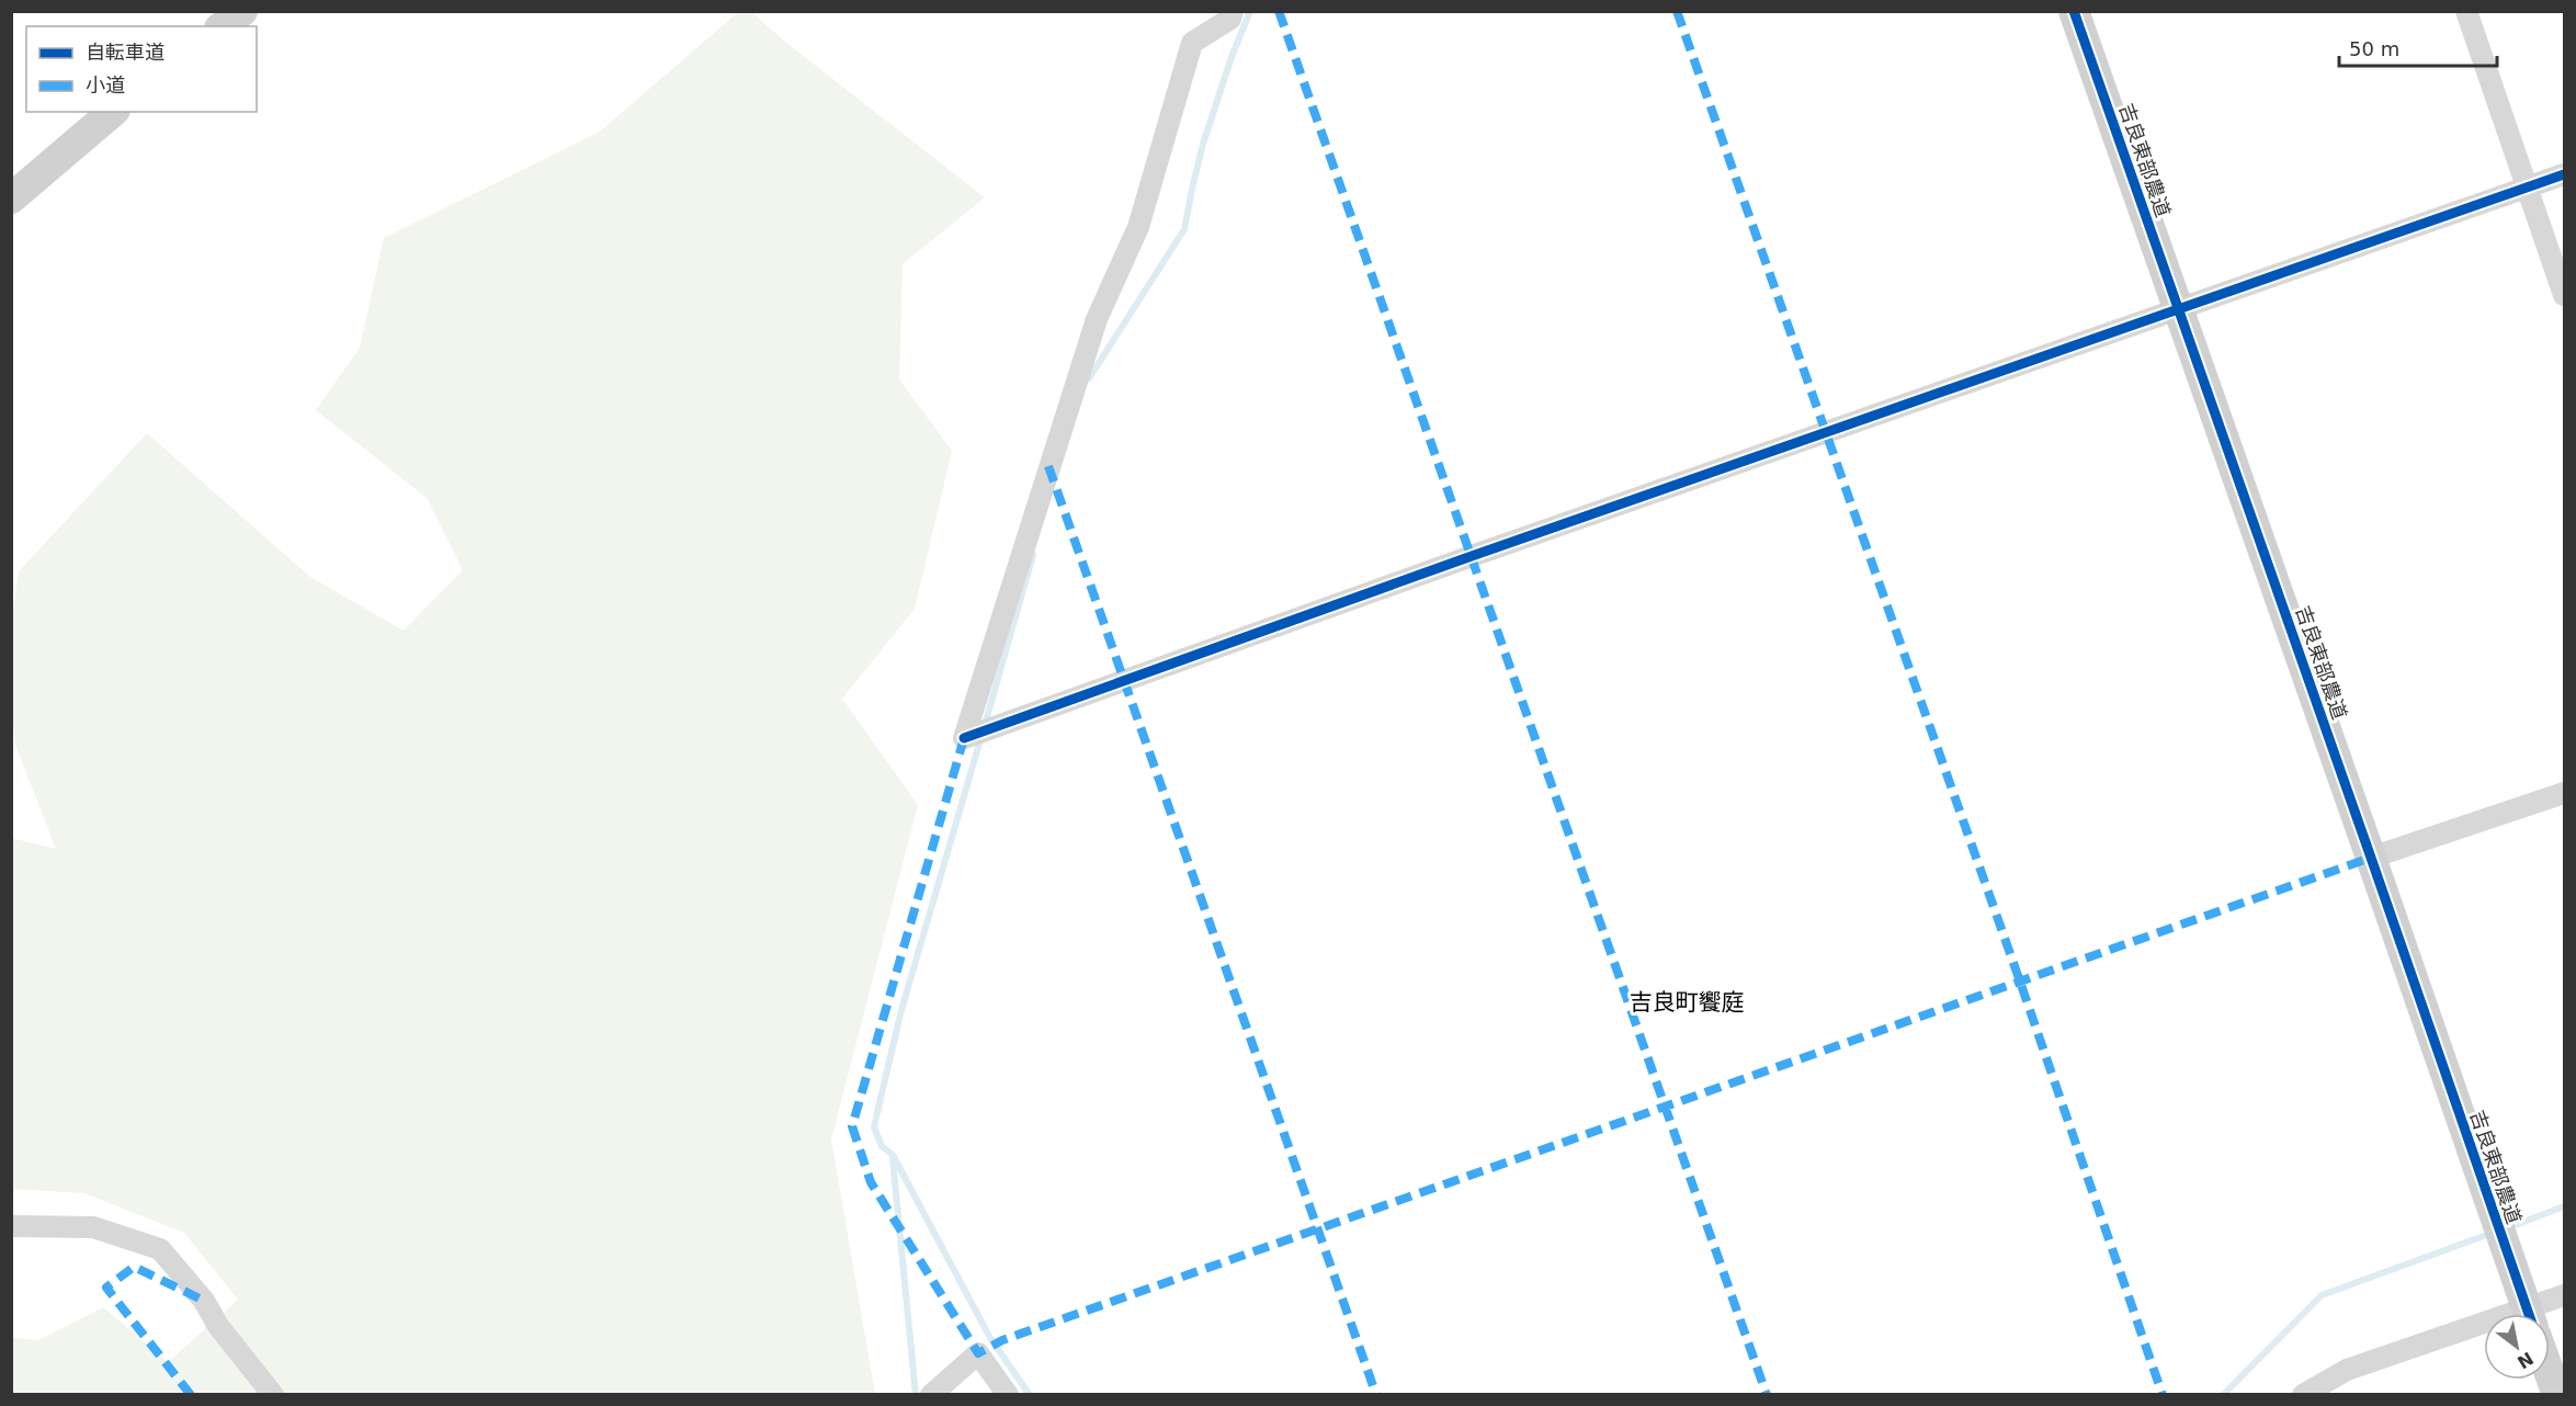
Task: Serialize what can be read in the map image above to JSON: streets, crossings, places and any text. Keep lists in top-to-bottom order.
{
  "streets": {
    "street": ["吉良東部農道"]
  },
  "districts": ["吉良町饗庭"],
  "legend": ["自転車道", "小道"],
  "scale_bar": "50 m",
  "north": "bottom right"
}
